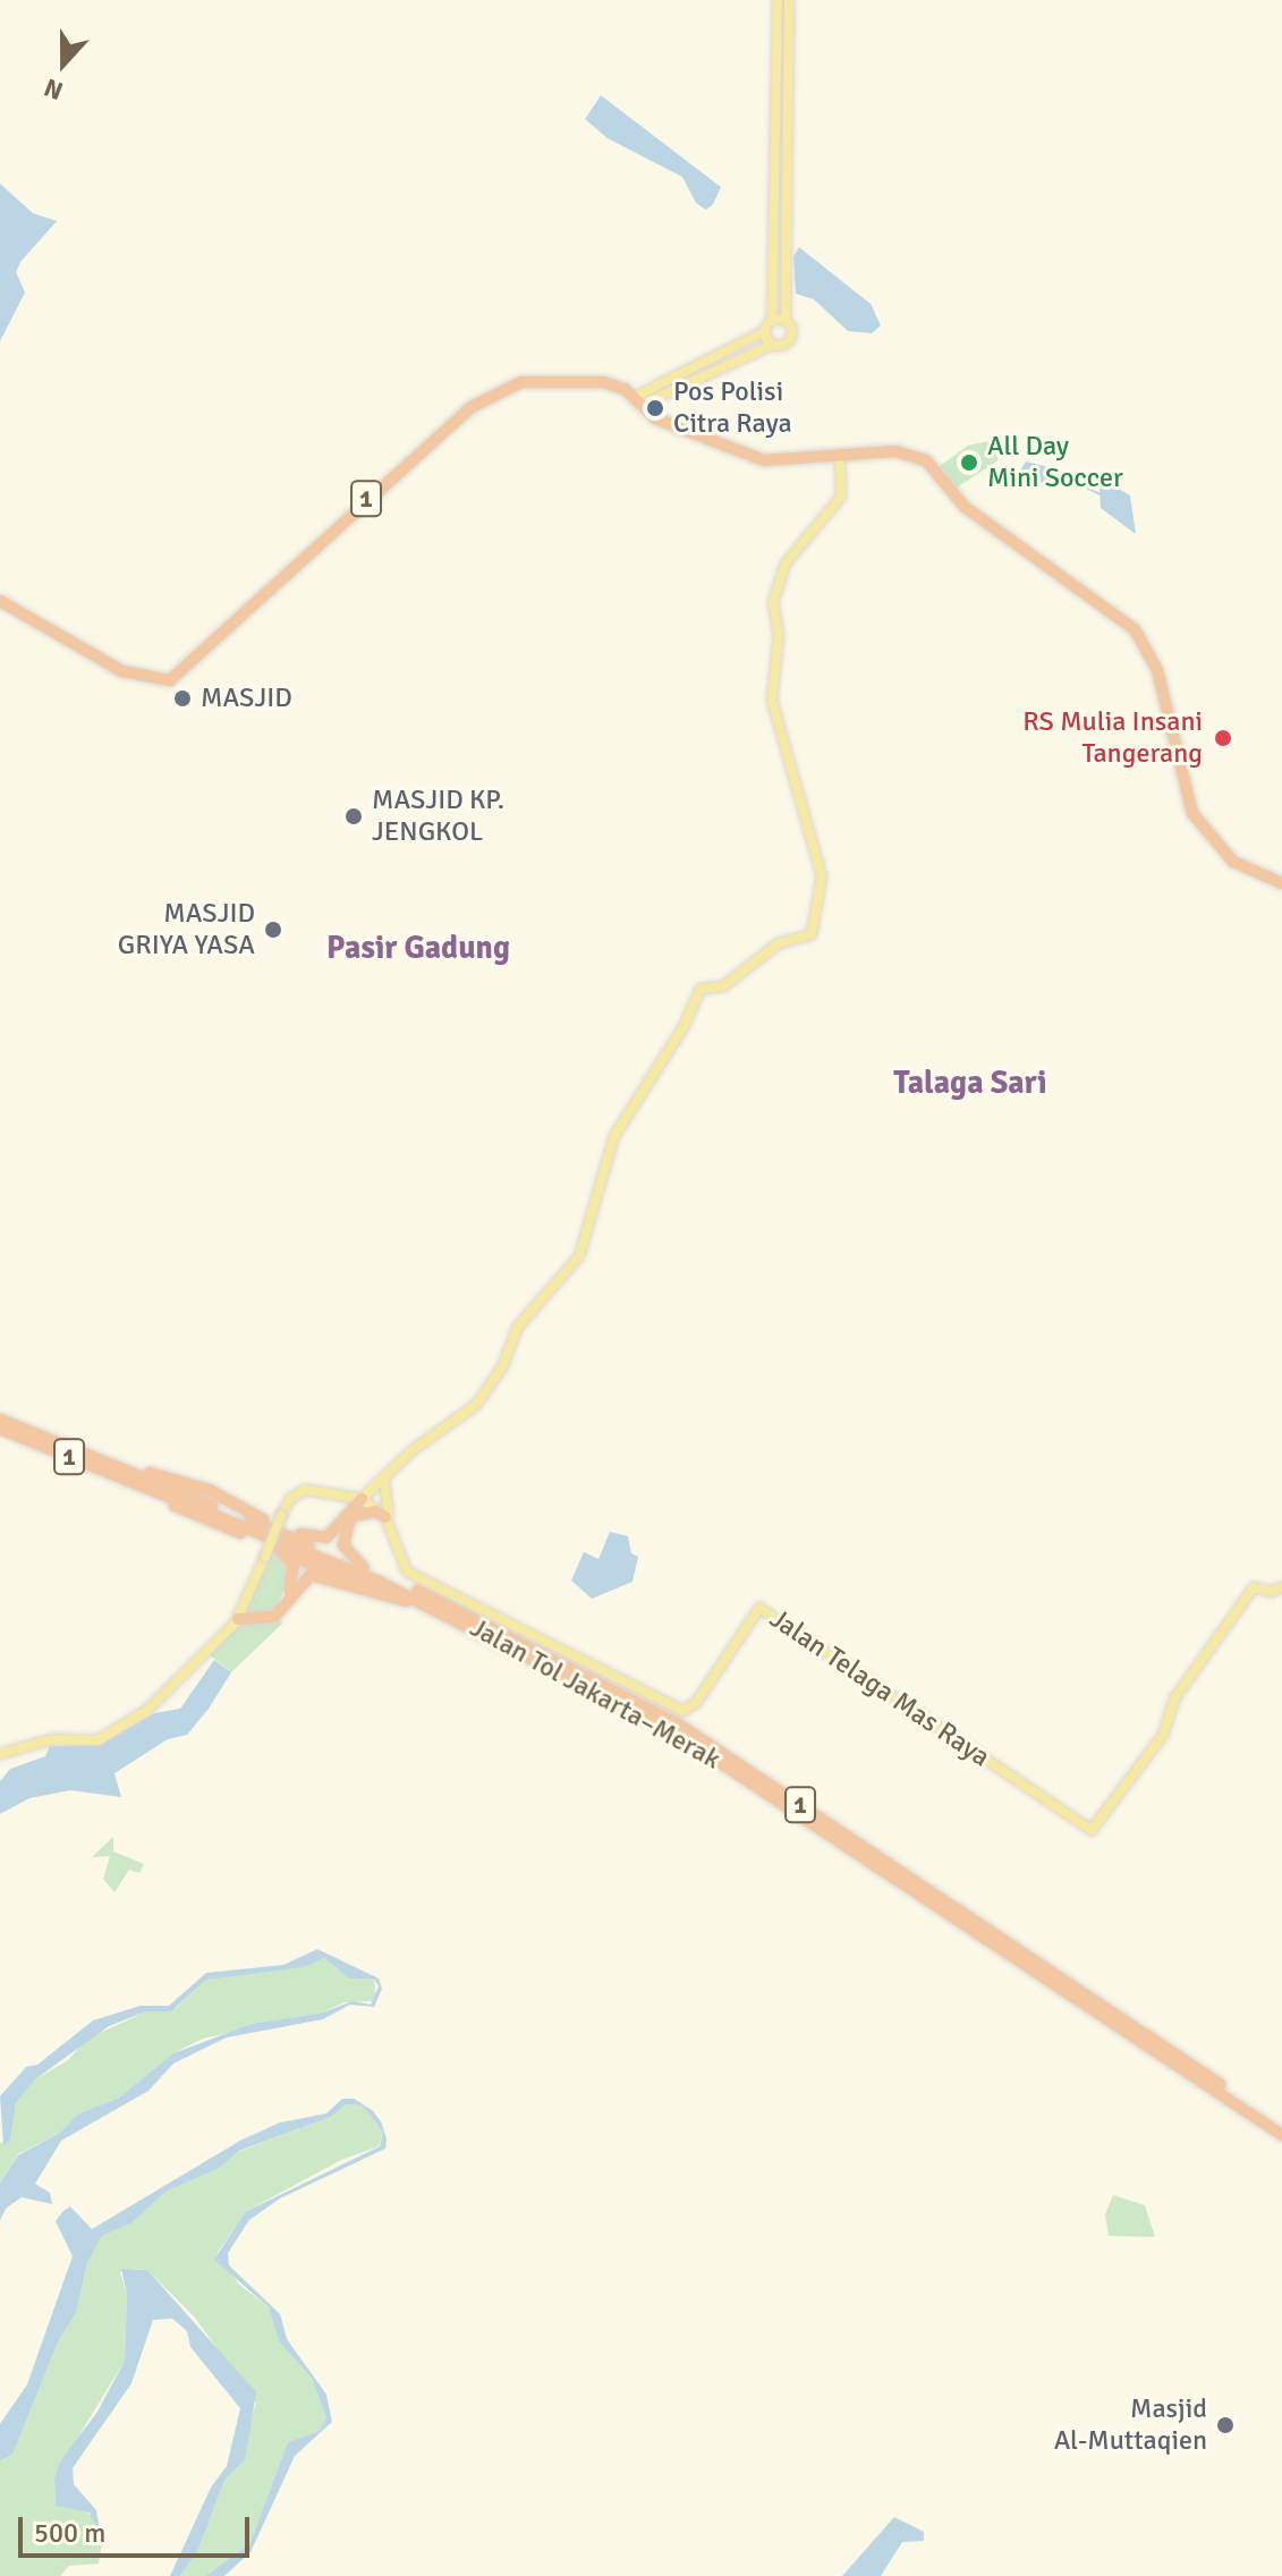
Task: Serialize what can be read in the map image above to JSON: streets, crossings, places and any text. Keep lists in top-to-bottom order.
{
  "streets": {
    "highway": ["1", "Jalan Tol Jakarta–Merak"],
    "main road": ["Jalan Telaga Mas Raya"]
  },
  "districts": ["Pasir Gadung", "Talaga Sari"],
  "places": [
    "Pos Polisi Citra Raya",
    "All Day Mini Soccer",
    "MASJID",
    "RS Mulia Insani Tangerang",
    "MASJID KP. JENGKOL",
    "MASJID GRIYA YASA",
    "Masjid Al-Muttaqien"
  ],
  "scale_bar": "500 m",
  "north": "bottom"
}
